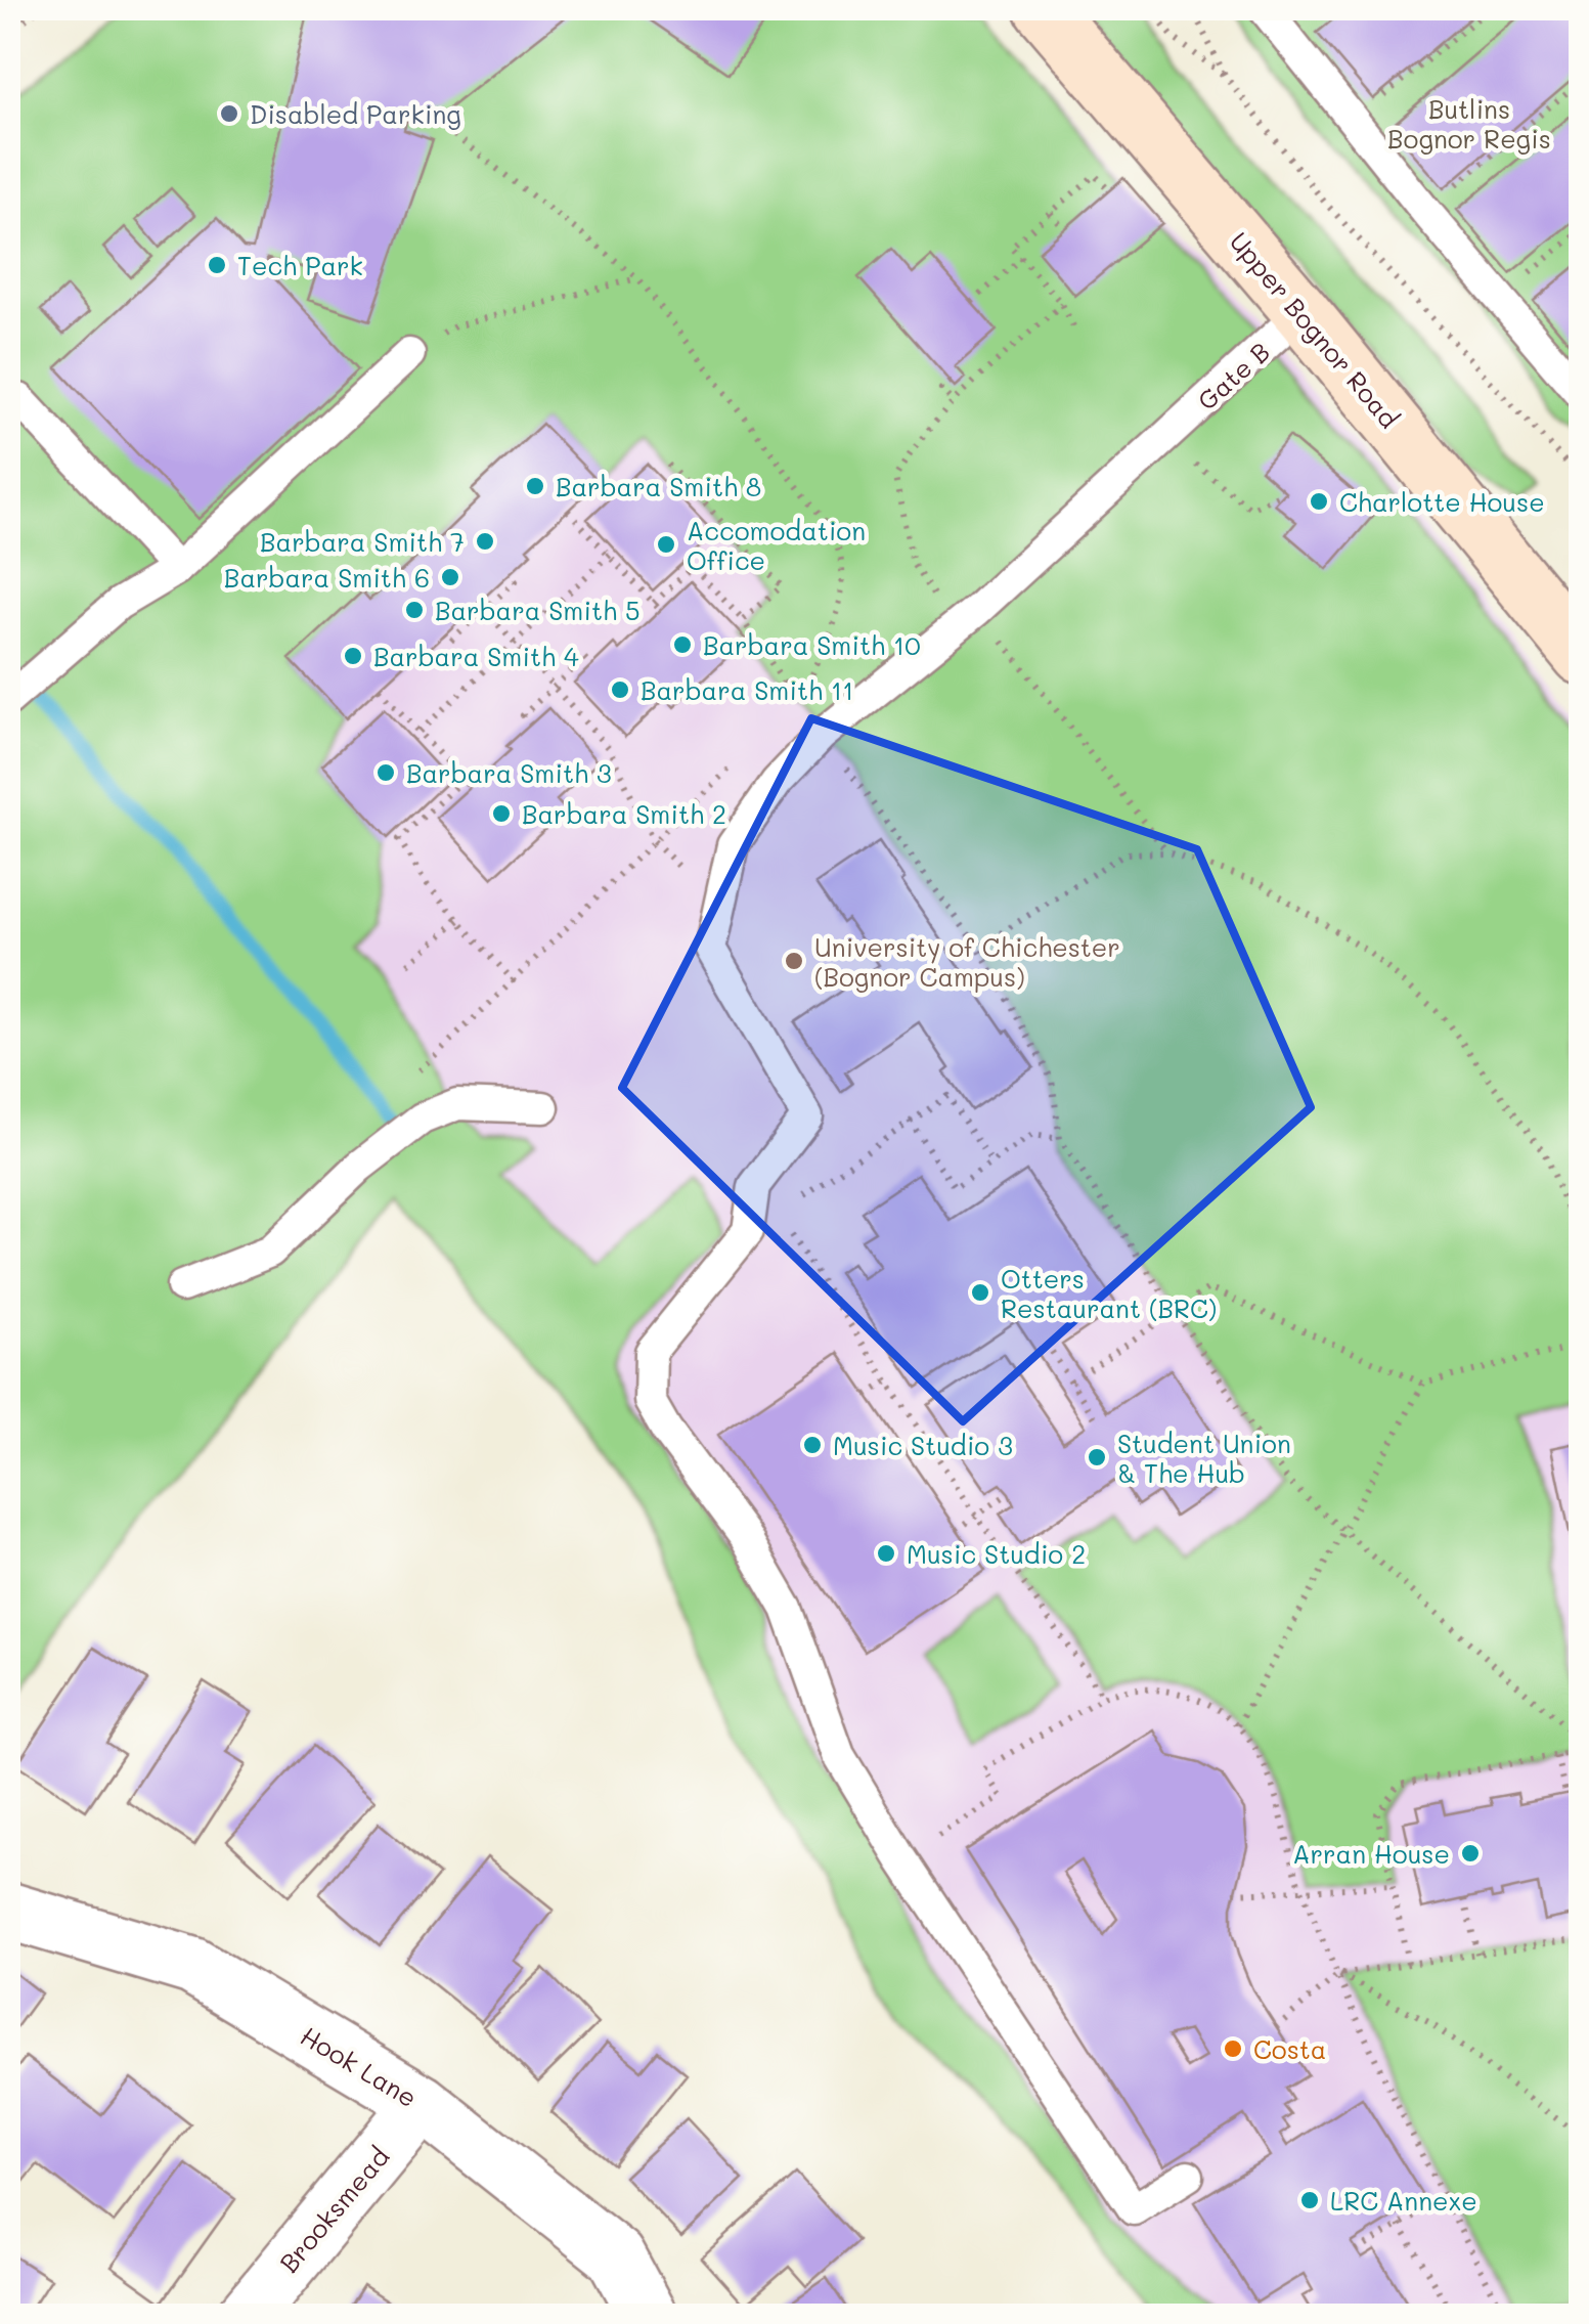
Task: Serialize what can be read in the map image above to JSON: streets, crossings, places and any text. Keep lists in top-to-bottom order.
{
  "streets": {
    "main road": ["Upper Bognor Road"],
    "street": ["Hook Lane", "Brooksmead"],
    "lane": ["Gate B"]
  },
  "crossings": [
    ["Upper Bognor Road", "Gate B"],
    ["Hook Lane", "Brooksmead"]
  ],
  "parks": ["Butlins Bognor Regis"],
  "places": [
    "Disabled Parking",
    "Tech Park",
    "Barbara Smith 8",
    "Charlotte House",
    "Barbara Smith 7",
    "Accomodation Office",
    "Barbara Smith 6",
    "Barbara Smith 5",
    "Barbara Smith 10",
    "Barbara Smith 4",
    "Barbara Smith 11",
    "Barbara Smith 3",
    "Barbara Smith 2",
    "University of Chichester (Bognor Campus)",
    "Otters Restaurant (BRC)",
    "Music Studio 3",
    "Student Union & The Hub",
    "Music Studio 2",
    "Arran House",
    "Costa",
    "LRC Annexe"
  ]
}
